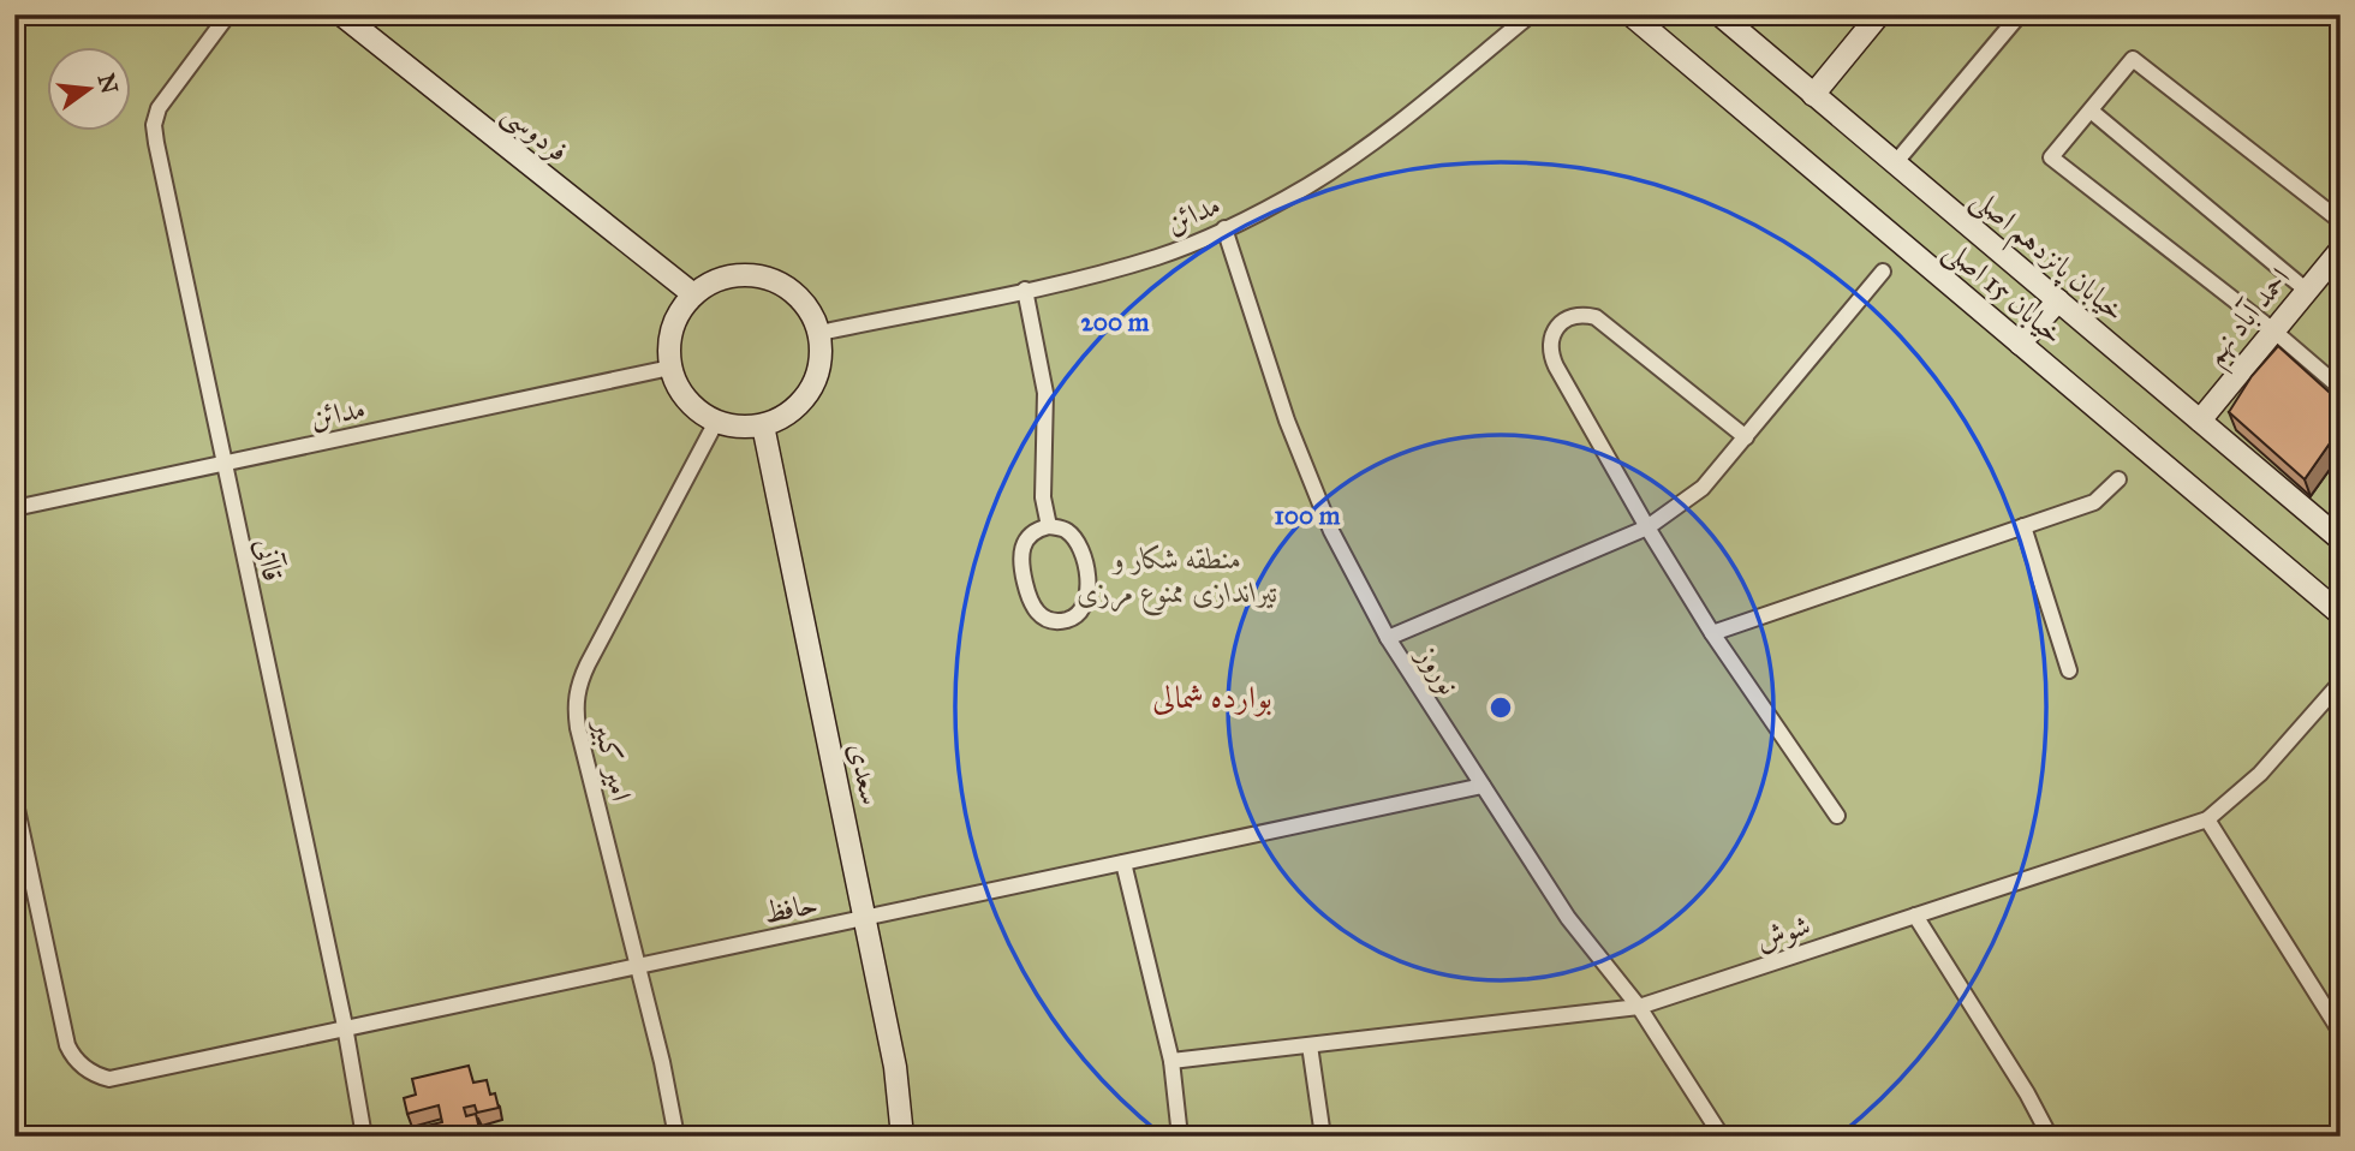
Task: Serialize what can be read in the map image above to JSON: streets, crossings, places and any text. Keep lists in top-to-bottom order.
{
  "streets": {
    "street": [
      "فردوسی",
      "مدائن",
      "خیابان پانزدهم اصلی",
      "خیابان 15 اصلی",
      "احمد آباد نهم",
      "قاآنی",
      "نوروز",
      "امیر کبیر",
      "سعدی",
      "حافظ",
      "شوش"
    ]
  },
  "crossings": [
    ["فردوسی", "مدائن"],
    ["فردوسی", "امیر کبیر"],
    ["فردوسی", "سعدی"],
    ["مدائن", "قاآنی"],
    ["مدائن", "نوروز"],
    ["مدائن", "امیر کبیر"],
    ["مدائن", "سعدی"],
    ["خیابان پانزدهم اصلی", "احمد آباد نهم"],
    ["قاآنی", "حافظ"],
    ["نوروز", "حافظ"],
    ["نوروز", "شوش"],
    ["امیر کبیر", "سعدی"],
    ["امیر کبیر", "حافظ"],
    ["سعدی", "حافظ"]
  ],
  "districts": ["بوارده شمالی"],
  "parks": ["منطقه شکار و تیراندازی ممنوع مرزی"],
  "north": "right",
  "rings": ["200 m", "100 m"]
}
